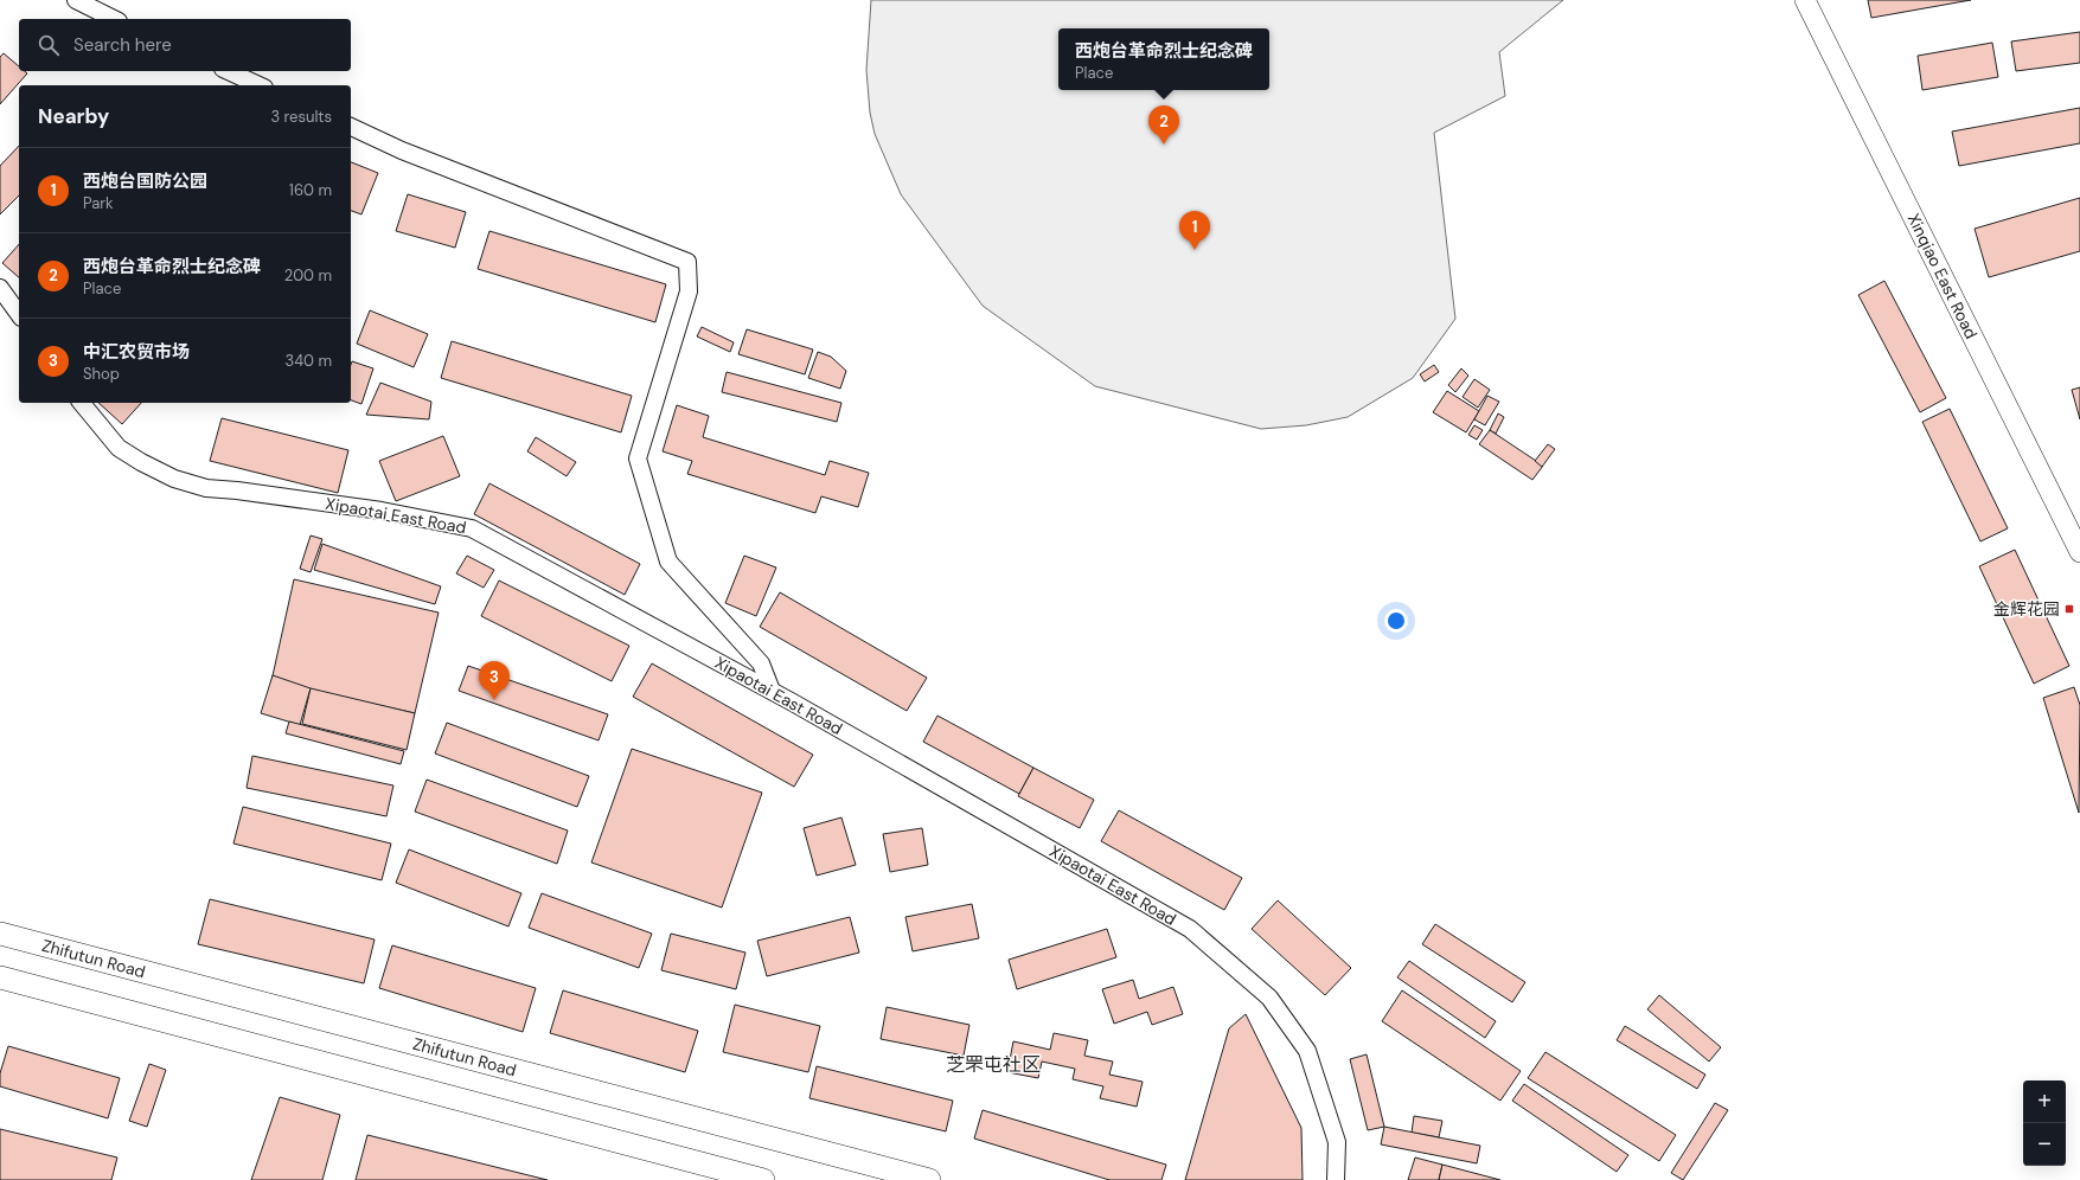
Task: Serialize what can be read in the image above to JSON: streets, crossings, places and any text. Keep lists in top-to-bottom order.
{
  "streets": {
    "main road": ["Zhifutun Road"],
    "street": ["Xinqiao East Road", "Xipaotai East Road"]
  },
  "districts": ["芝罘屯社区"],
  "places": {
    "transit": ["金辉花园"]
  },
  "page": {
    "search": "Search here",
    "popup": ["西炮台革命烈士纪念碑", "Place"],
    "heading": ["Nearby", "3 results"],
    "pins": ["2", "1", "3"],
    "list": [
      {
        "mark": "1",
        "name": "西炮台国防公园",
        "note": "Park",
        "value": "160 m"
      },
      {
        "mark": "2",
        "name": "西炮台革命烈士纪念碑",
        "note": "Place",
        "value": "200 m"
      },
      {
        "mark": "3",
        "name": "中汇农贸市场",
        "note": "Shop",
        "value": "340 m"
      }
    ],
    "map_buttons": ["+", "−"]
  }
}
